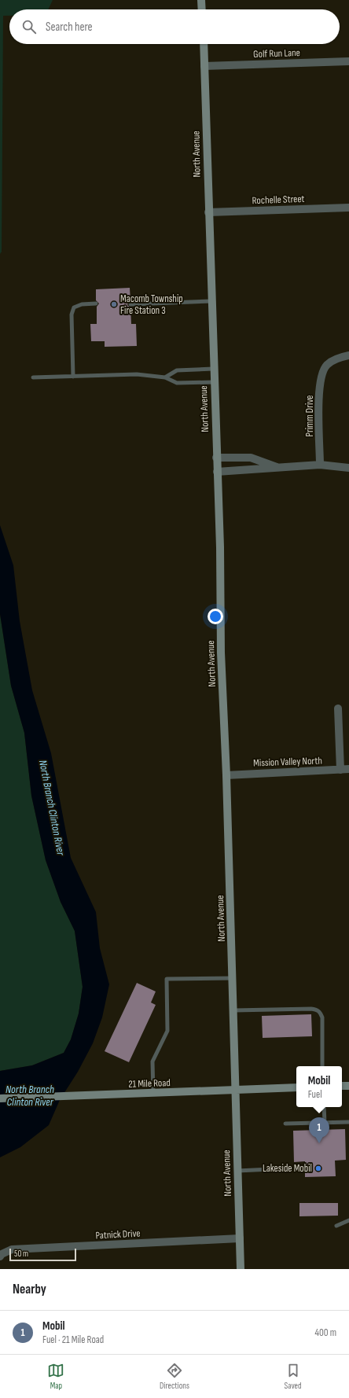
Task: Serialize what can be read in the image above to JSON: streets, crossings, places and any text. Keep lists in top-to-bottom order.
{
  "streets": {
    "street": [
      "Golf Run Lane",
      "North Avenue",
      "Rochelle Street",
      "Primm Drive",
      "Mission Valley North",
      "21 Mile Road",
      "Patnick Drive"
    ]
  },
  "crossings": [
    ["Golf Run Lane", "North Avenue"],
    ["North Avenue", "Rochelle Street"],
    ["North Avenue", "Mission Valley North"],
    ["North Avenue", "21 Mile Road"],
    ["North Avenue", "Patnick Drive"]
  ],
  "water": ["North Branch Clinton River"],
  "places": ["Macomb Township Fire Station 3", "Lakeside Mobil"],
  "scale_bar": "50 m",
  "page": {
    "search": "Search here",
    "popup": ["Mobil", "Fuel"],
    "pins": "1",
    "scale": "50 m",
    "heading": "Nearby",
    "list": [
      {
        "mark": "1",
        "name": "Mobil",
        "note": "Fuel · 21 Mile Road",
        "value": "400 m"
      }
    ],
    "nav": ["Map", "Directions", "Saved"]
  }
}
